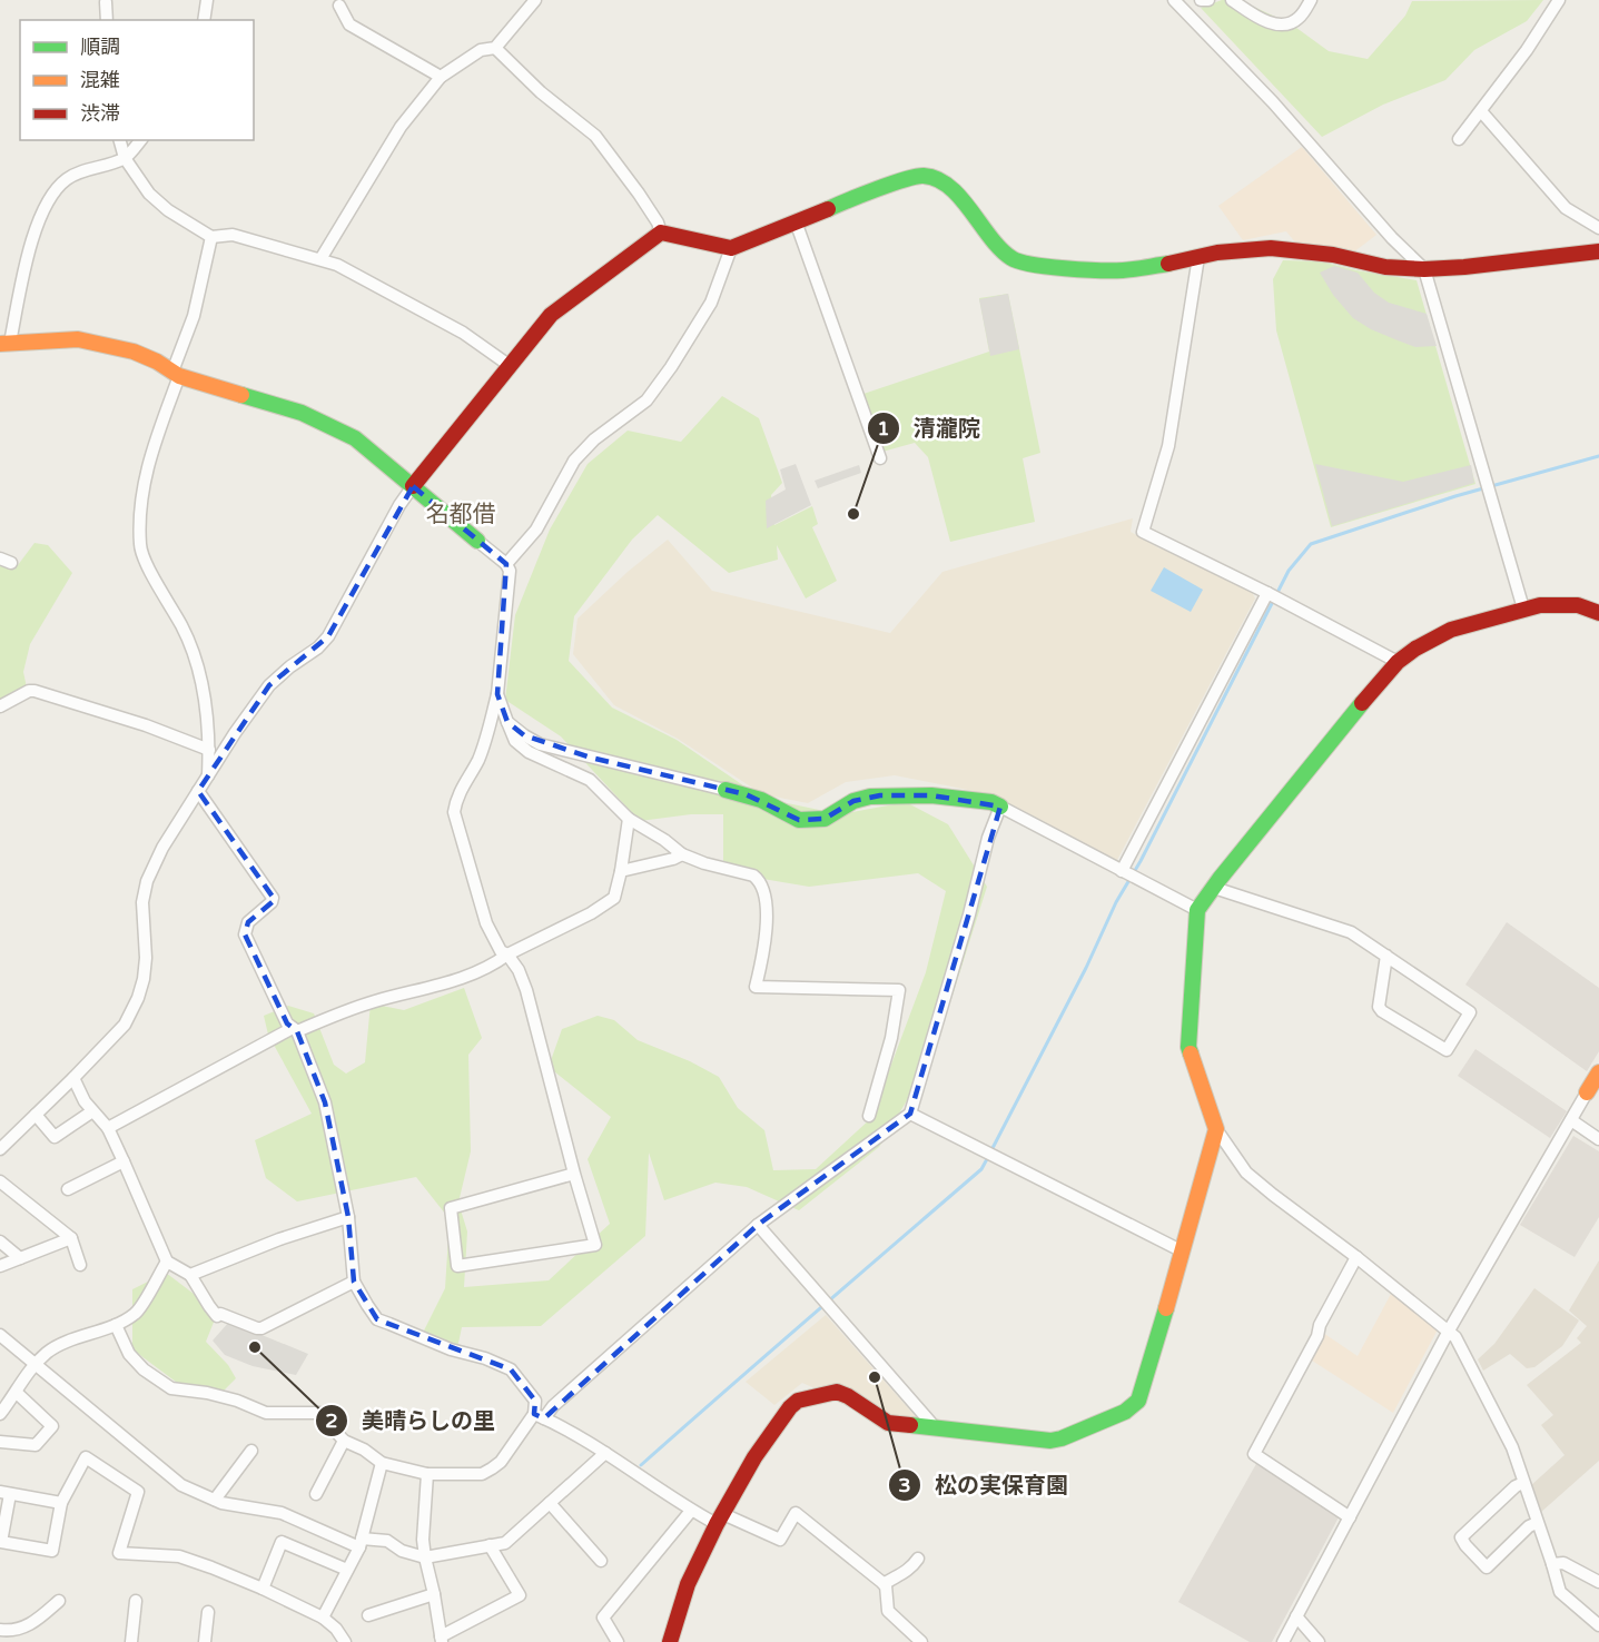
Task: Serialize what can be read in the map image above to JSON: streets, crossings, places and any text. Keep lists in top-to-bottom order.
{
  "districts": ["名都借"],
  "places": ["清瀧院", "美晴らしの里", "松の実保育園"],
  "legend": ["順調", "混雑", "渋滞"]
}
